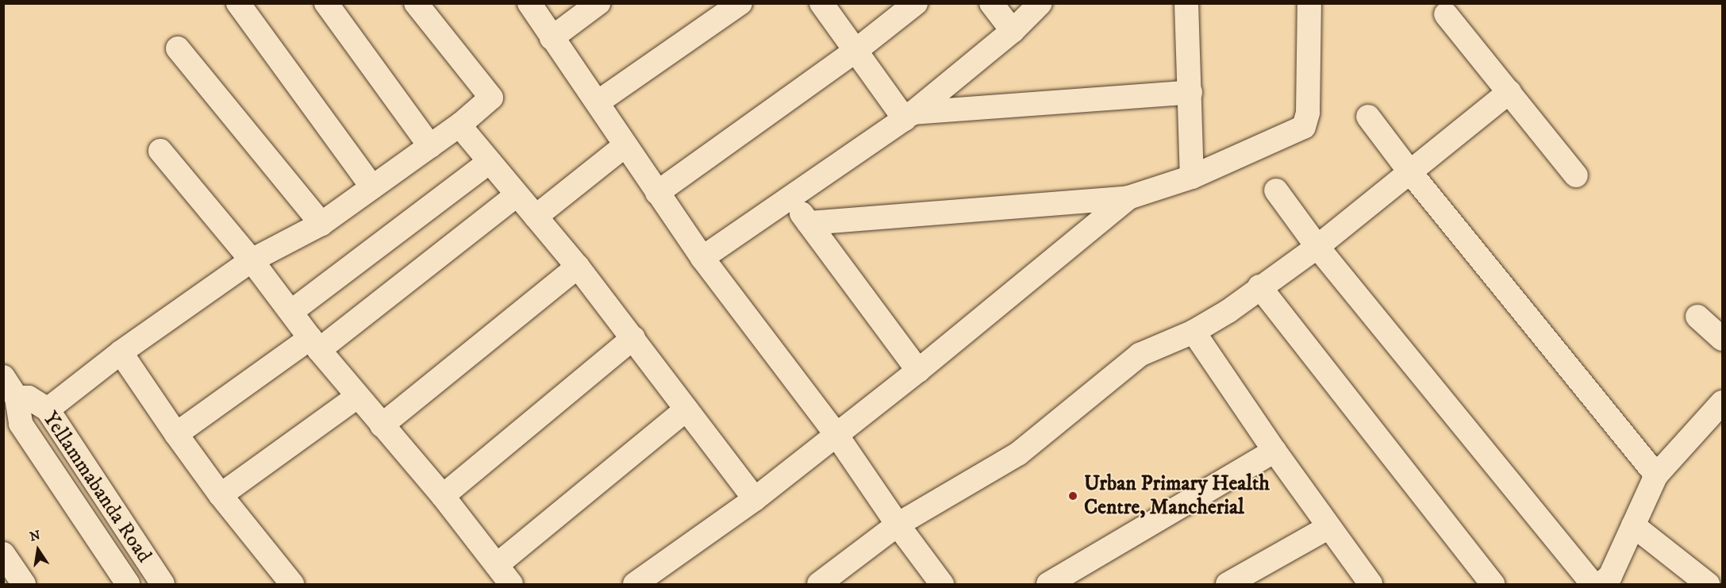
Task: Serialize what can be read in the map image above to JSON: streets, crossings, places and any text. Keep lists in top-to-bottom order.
{
  "streets": {
    "street": ["Yellammabanda Road"]
  },
  "places": ["Urban Primary Health Centre, Mancherial"],
  "north": "top"
}
